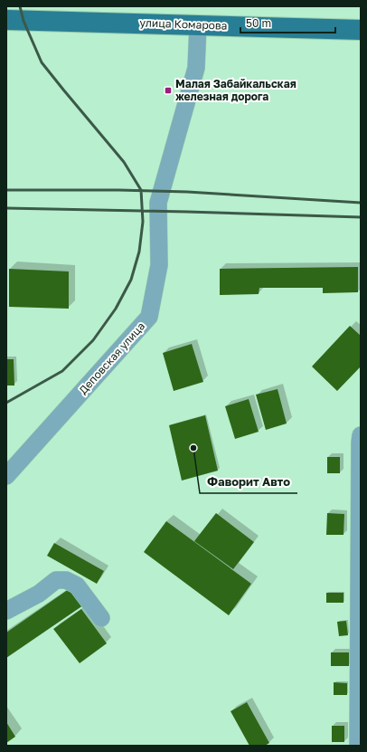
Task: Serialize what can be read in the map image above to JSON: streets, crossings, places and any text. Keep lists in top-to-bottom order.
{
  "streets": {
    "main road": ["улица Комарова"],
    "street": ["Деповская улица"]
  },
  "crossings": [
    ["улица Комарова", "Деповская улица"]
  ],
  "places": {
    "transit": ["Малая Забайкальская железная дорога"],
    "other": ["Фаворит Авто"]
  },
  "scale_bar": "50 m"
}
